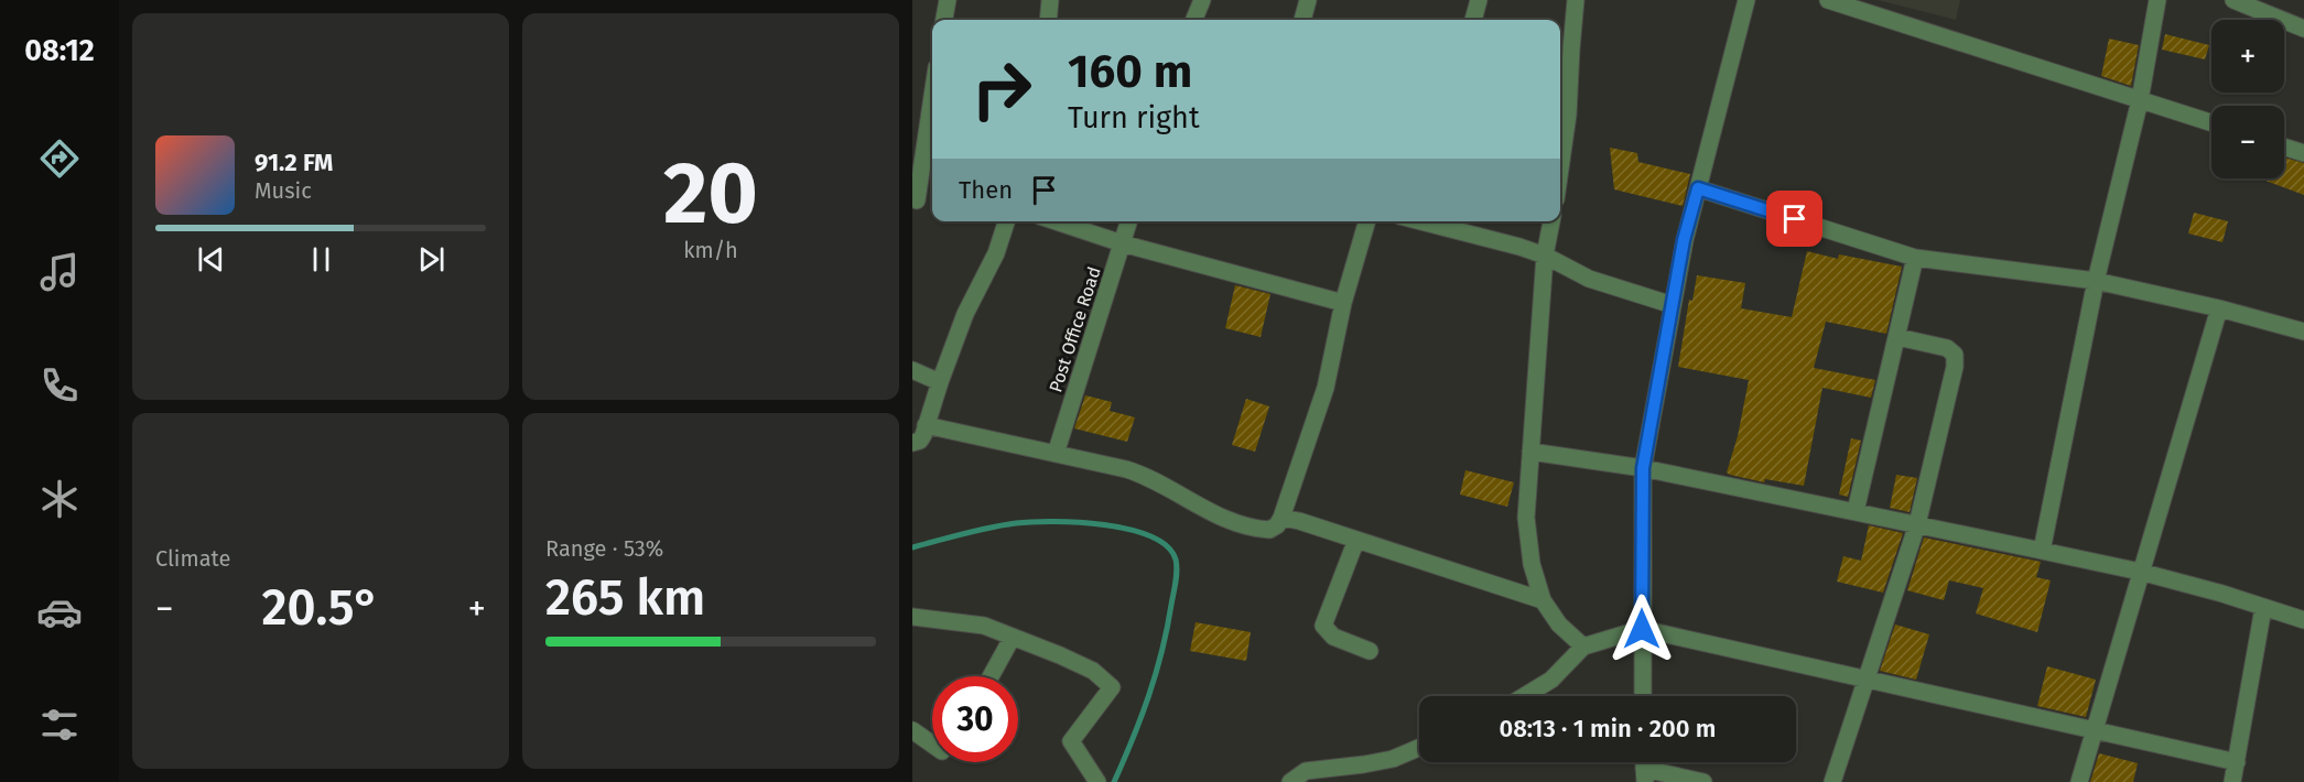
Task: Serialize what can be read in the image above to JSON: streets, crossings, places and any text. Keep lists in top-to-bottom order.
{
  "streets": {
    "street": ["Post Office Road"]
  },
  "page": {
    "tabs": "08:12",
    "tile": [
      ["20", "km/h"],
      "Climate",
      ["Range · 53%", "265 km"]
    ],
    "map_buttons": ["+", "−"],
    "turn": ["160 m", "Turn right"],
    "song": ["91.2 FM", "Music"],
    "then": "Then",
    "heat": ["−", "20.5°", "+"],
    "limit": "30",
    "trip": "08:13 · 1 min · 200 m"
  }
}
